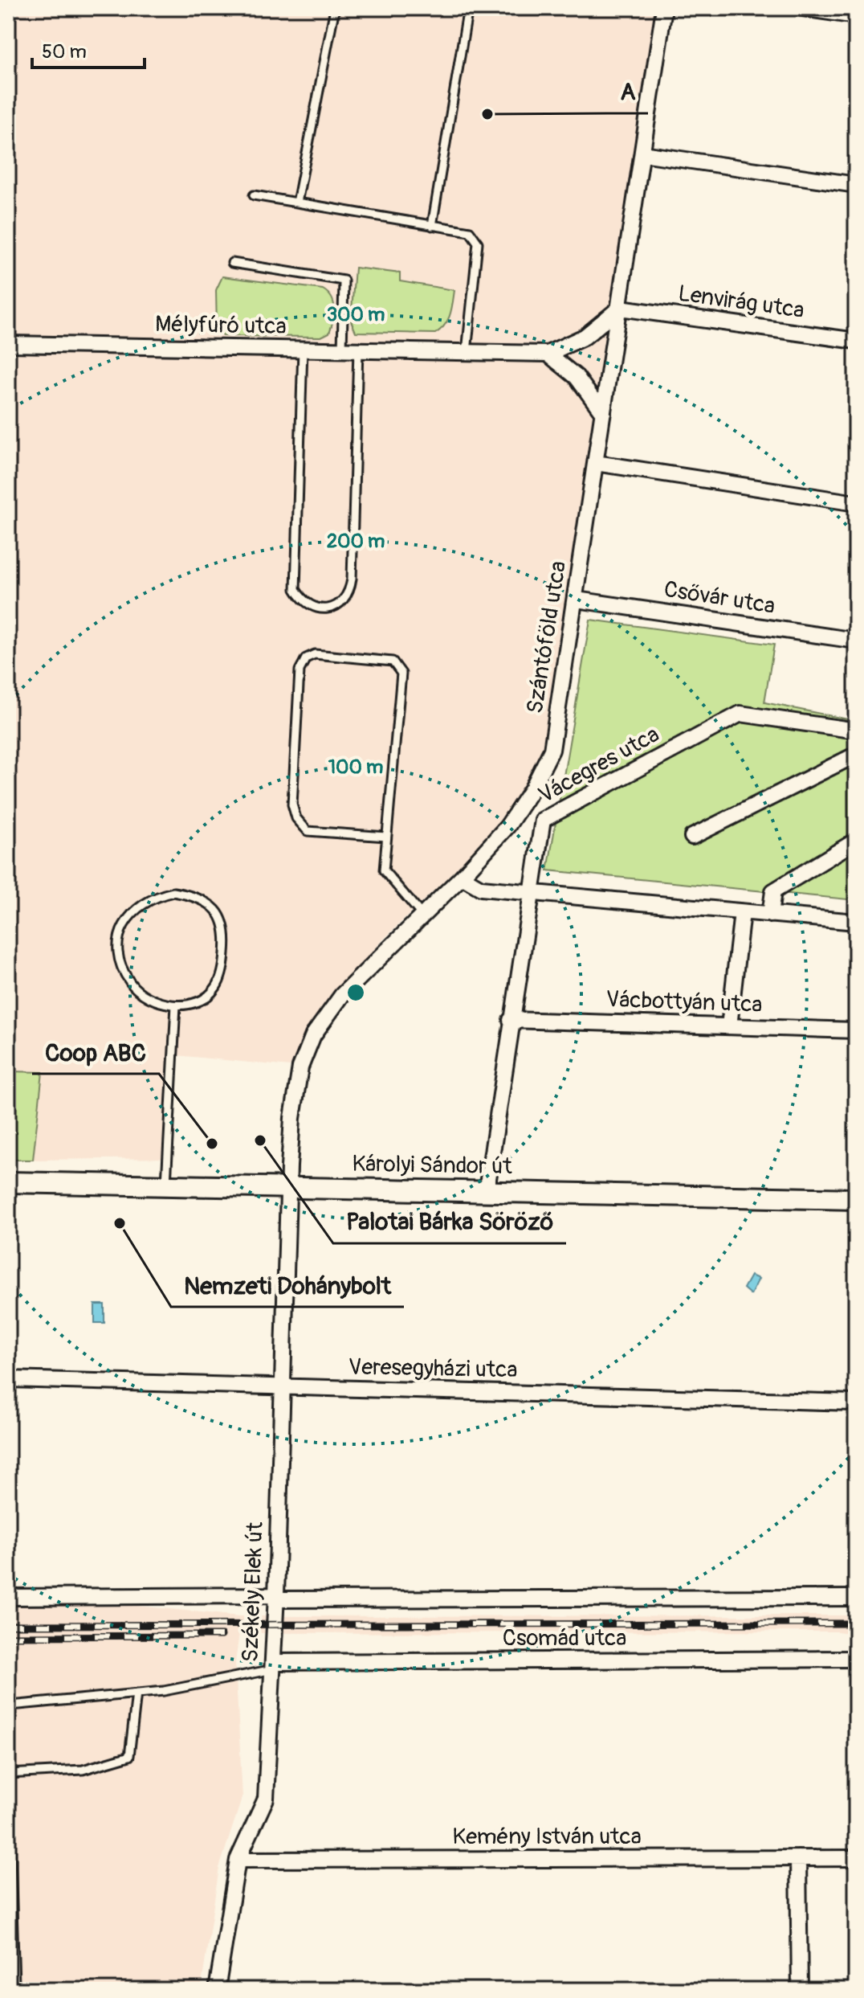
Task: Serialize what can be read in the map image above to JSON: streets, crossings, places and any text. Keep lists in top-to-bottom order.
{
  "streets": {
    "street": [
      "Lenvirág utca",
      "Mélyfúró utca",
      "Csővár utca",
      "Szántóföld utca",
      "Vácegres utca",
      "Vácbottyán utca",
      "Károlyi Sándor út",
      "Veresegyházi utca",
      "Székely Elek út",
      "Csomád utca",
      "Kemény István utca"
    ]
  },
  "crossings": [
    ["Lenvirág utca", "Mélyfúró utca"],
    ["Lenvirág utca", "Szántóföld utca"],
    ["Mélyfúró utca", "Szántóföld utca"],
    ["Csővár utca", "Szántóföld utca"],
    ["Szántóföld utca", "Károlyi Sándor út"],
    ["Szántóföld utca", "Székely Elek út"],
    ["Károlyi Sándor út", "Székely Elek út"],
    ["Veresegyházi utca", "Székely Elek út"],
    ["Székely Elek út", "Csomád utca"],
    ["Székely Elek út", "Kemény István utca"]
  ],
  "places": [
    "A",
    "Palotai Bárka Söröző",
    "Coop ABC",
    "Nemzeti Dohánybolt"
  ],
  "scale_bar": "50 m",
  "rings": ["300 m", "200 m", "100 m"]
}
